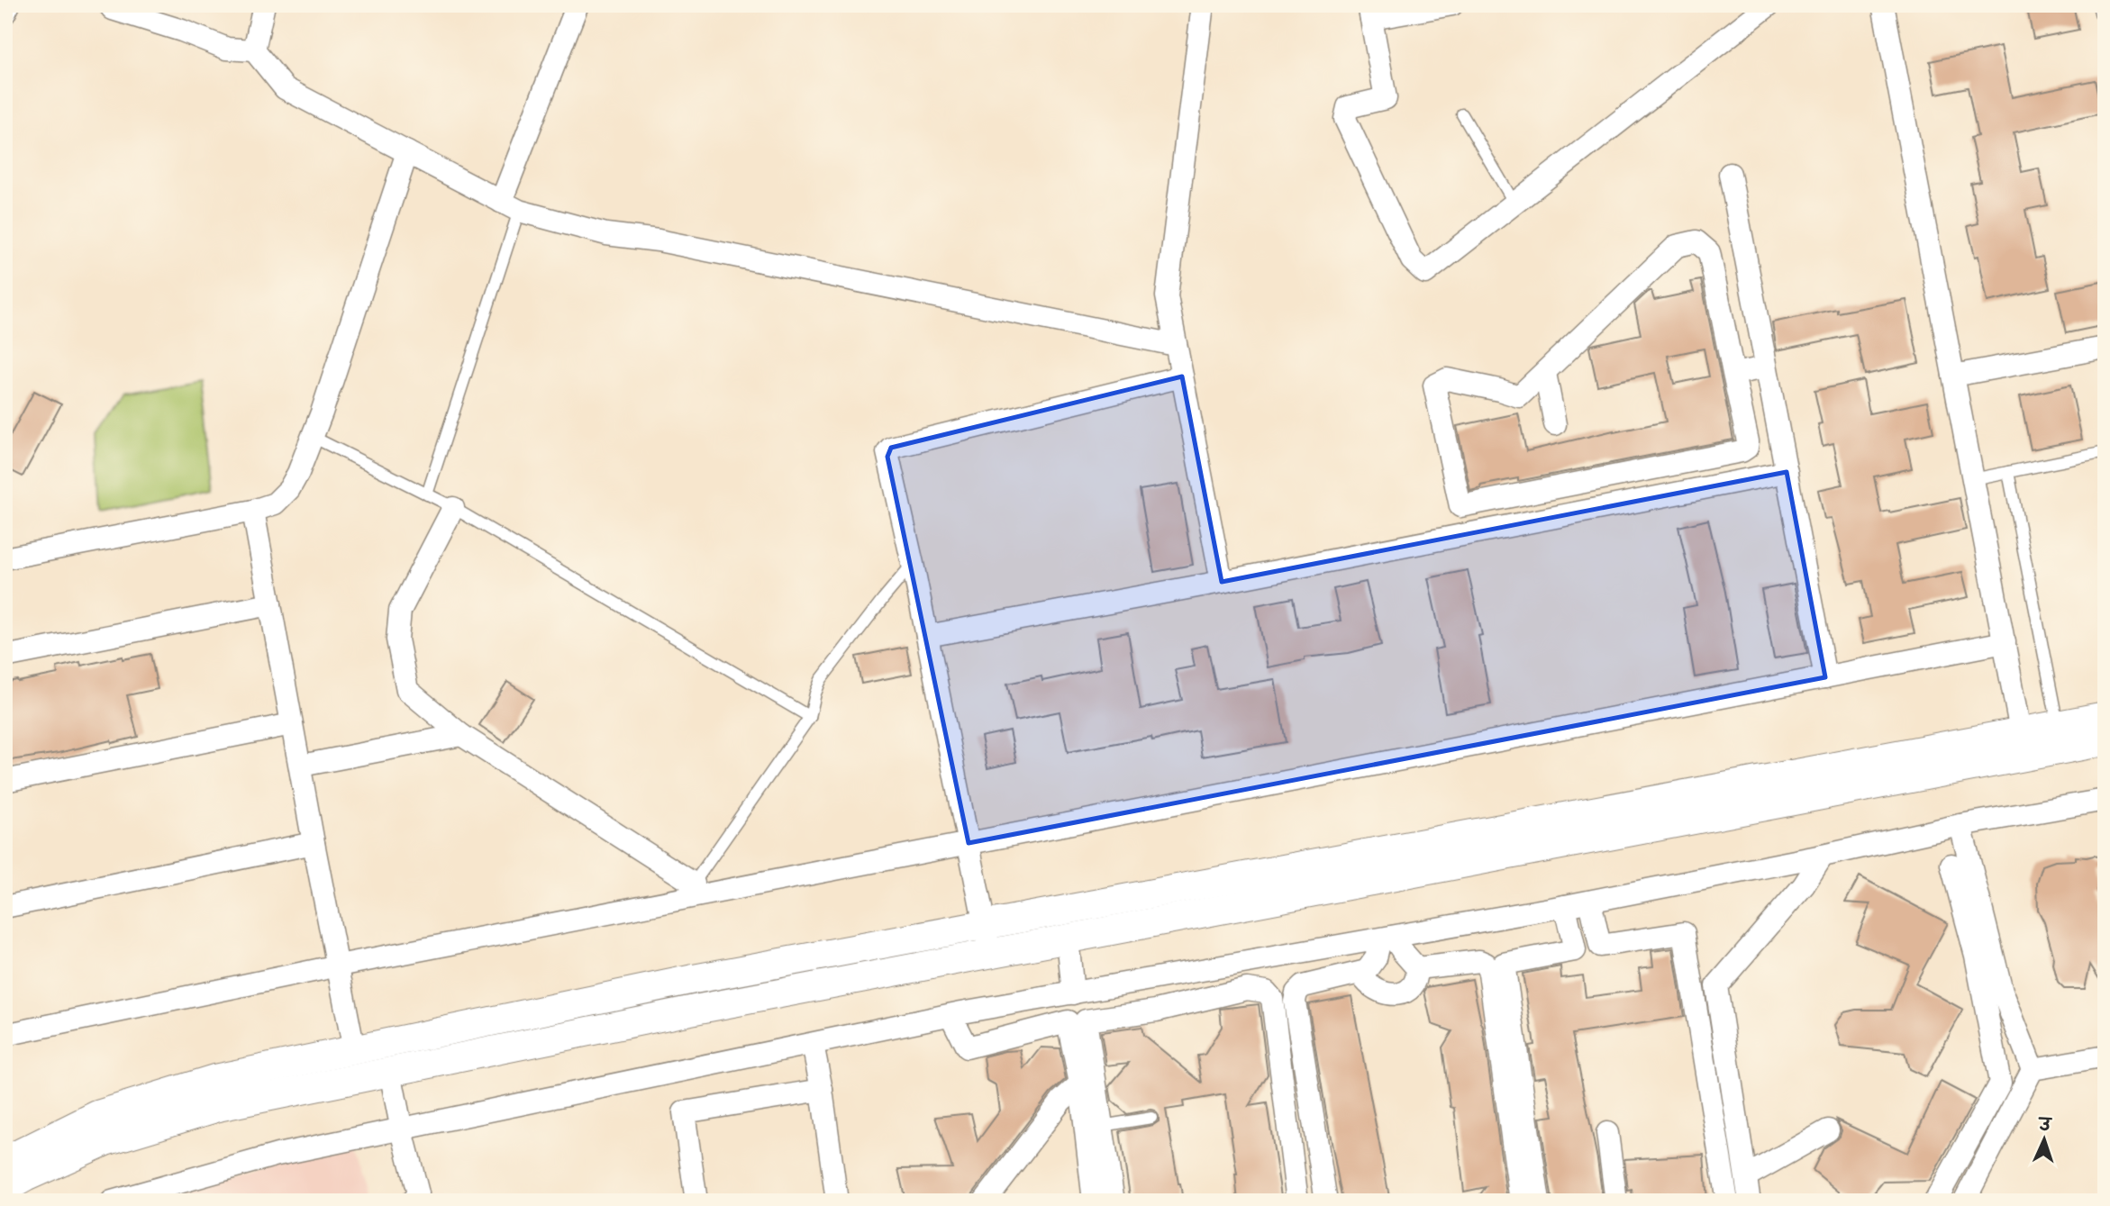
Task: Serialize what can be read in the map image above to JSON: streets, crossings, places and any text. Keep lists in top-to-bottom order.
{
  "north": "top"
}
